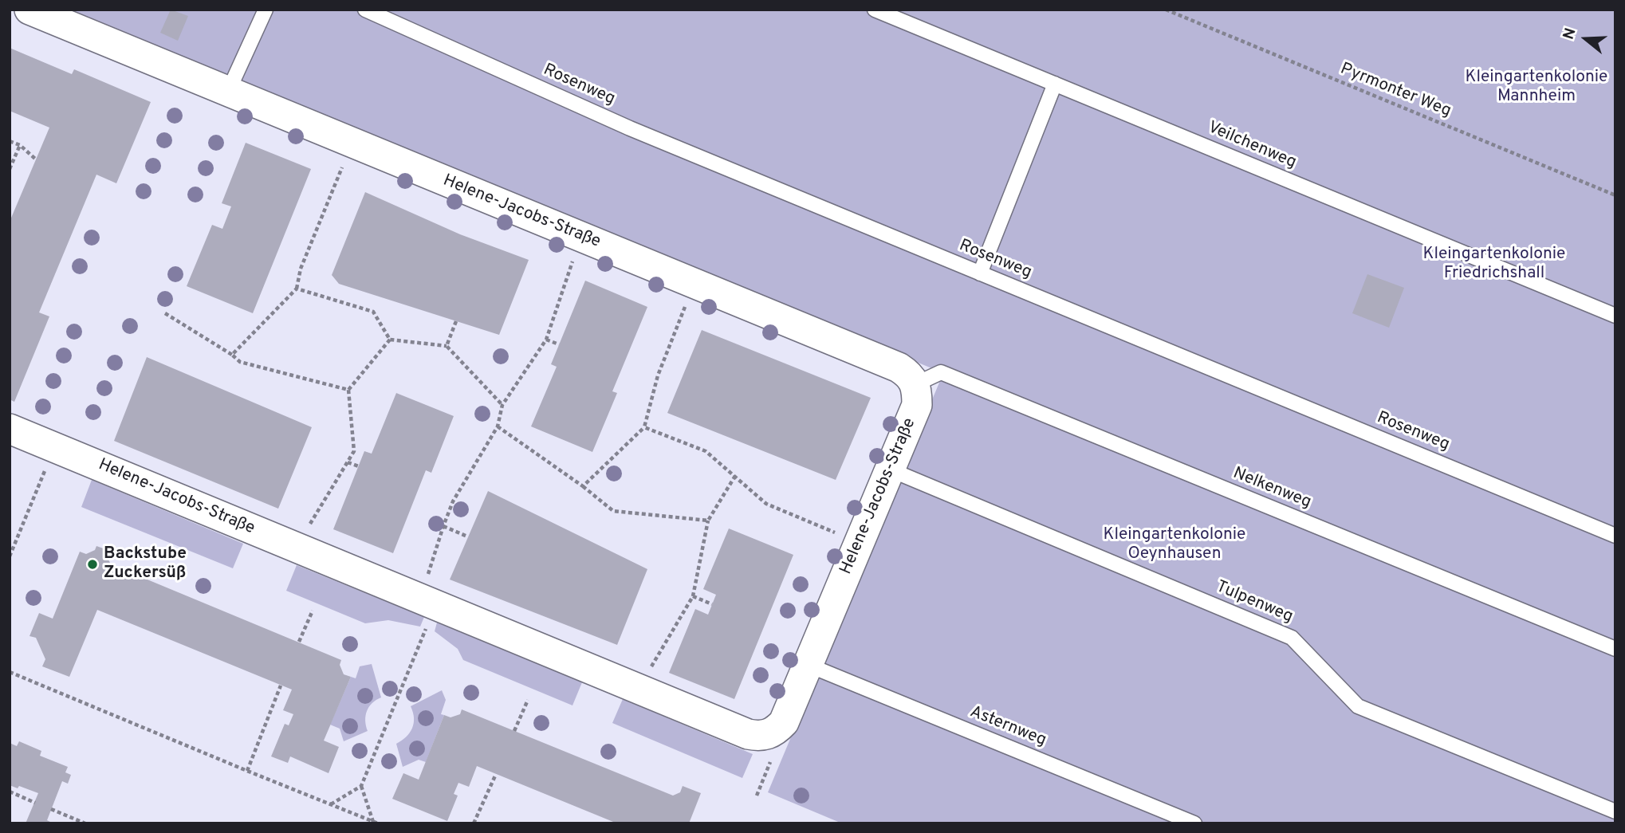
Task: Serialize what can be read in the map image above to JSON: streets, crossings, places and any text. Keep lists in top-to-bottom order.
{
  "streets": {
    "street": ["Helene-Jacobs-Straße"],
    "lane": [
      "Rosenweg",
      "Veilchenweg",
      "Nelkenweg",
      "Tulpenweg",
      "Asternweg"
    ],
    "path": ["Pyrmonter Weg"]
  },
  "crossings": [
    ["Helene-Jacobs-Straße", "Nelkenweg"],
    ["Helene-Jacobs-Straße", "Tulpenweg"],
    ["Helene-Jacobs-Straße", "Asternweg"]
  ],
  "parks": ["Kleingartenkolonie Mannheim", "Kleingartenkolonie Friedrichshall", "Kleingartenkolonie Oeynhausen"],
  "places": ["Backstube Zuckersüß"],
  "north": "left"
}
